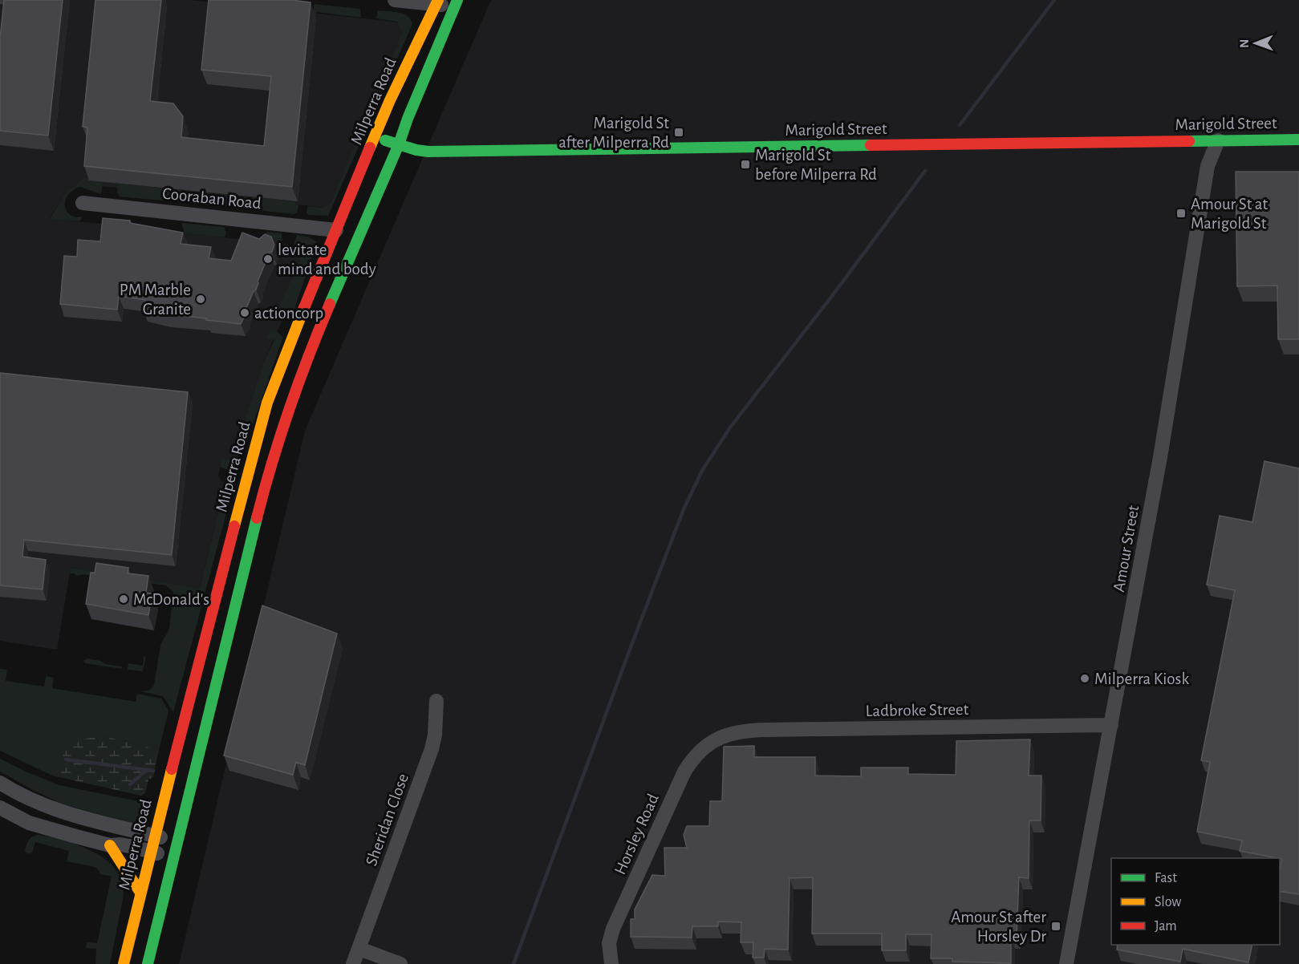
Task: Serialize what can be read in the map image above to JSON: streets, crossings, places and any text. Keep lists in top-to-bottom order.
{
  "streets": {
    "main road": ["Milperra Road", "Marigold Street"],
    "street": [
      "Cooraban Road",
      "Amour Street",
      "Ladbroke Street",
      "Sheridan Close",
      "Horsley Road"
    ]
  },
  "crossings": [
    ["Milperra Road", "Marigold Street"],
    ["Milperra Road", "Cooraban Road"],
    ["Marigold Street", "Amour Street"],
    ["Amour Street", "Ladbroke Street"],
    ["Ladbroke Street", "Horsley Road"]
  ],
  "places": {
    "transit": [
      "Marigold St after Milperra Rd",
      "Marigold St before Milperra Rd",
      "Amour St at Marigold St",
      "Amour St after Horsley Dr"
    ],
    "other": [
      "levitate mind and body",
      "PM Marble Granite",
      "actioncorp",
      "McDonald's",
      "Milperra Kiosk"
    ]
  },
  "legend": ["Fast", "Slow", "Jam"],
  "north": "left"
}
